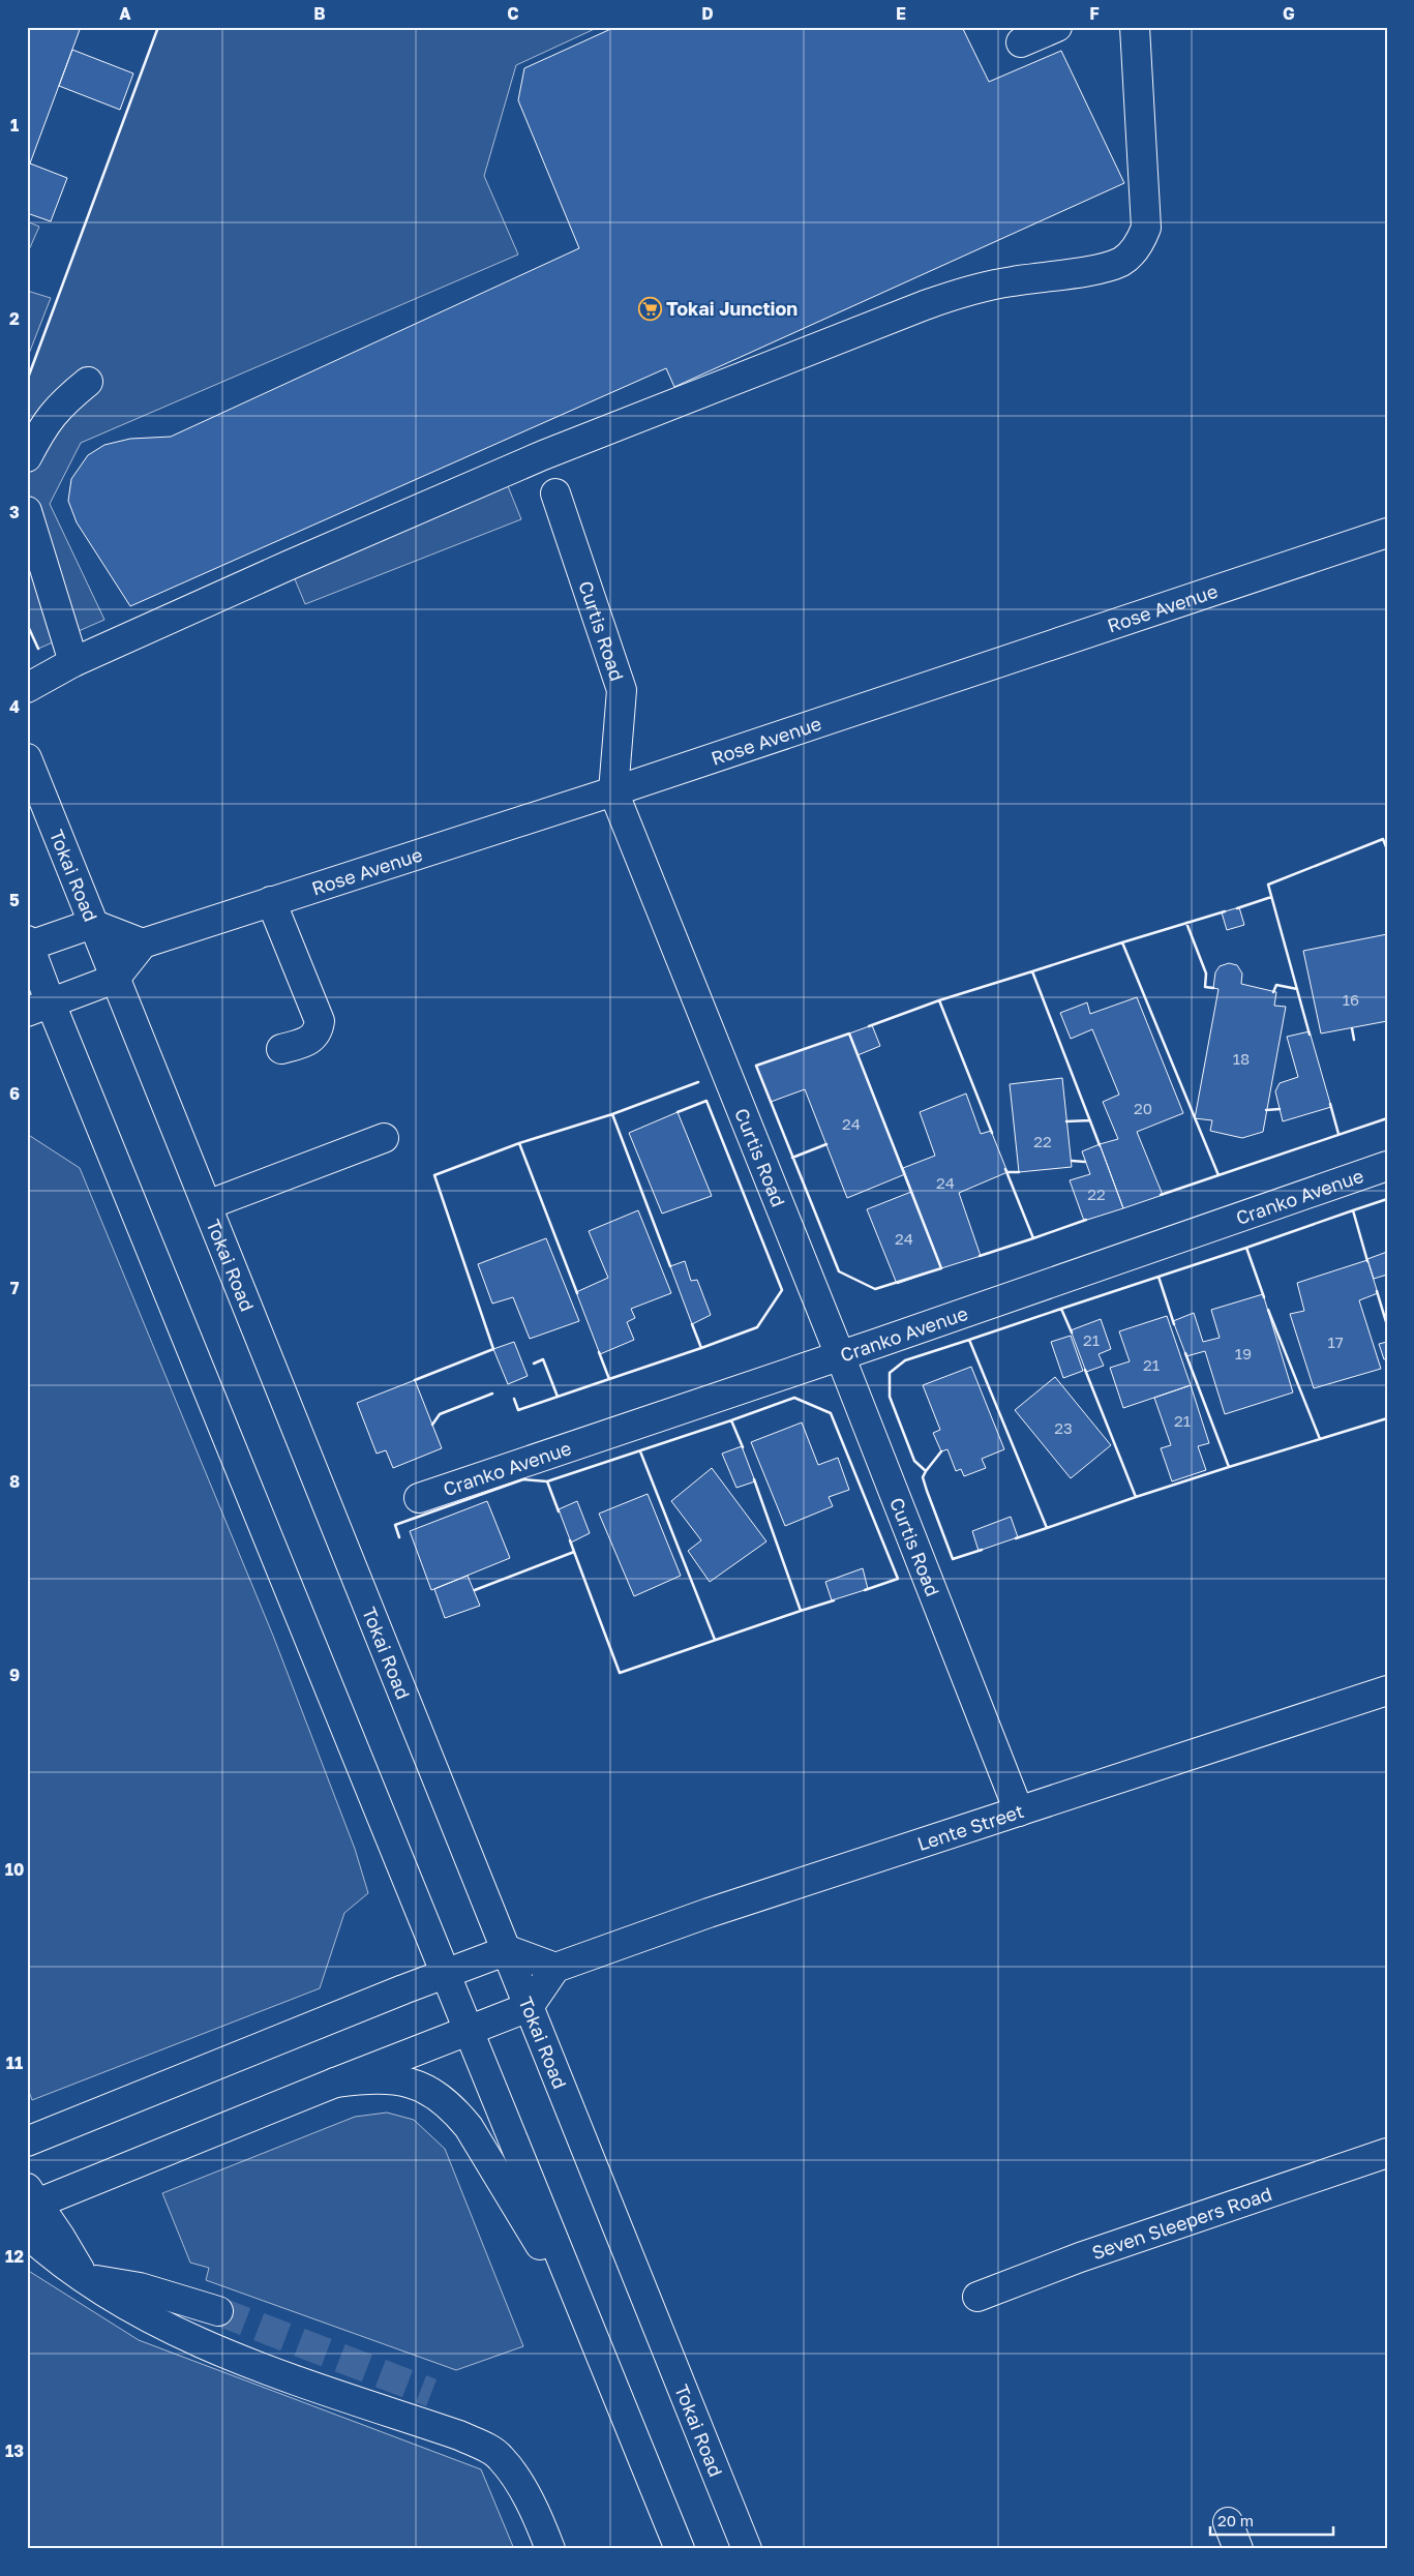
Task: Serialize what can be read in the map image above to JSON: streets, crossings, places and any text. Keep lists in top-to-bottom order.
{
  "streets": {
    "street": [
      "Rose Avenue",
      "Curtis Road",
      "Tokai Road",
      "Cranko Avenue",
      "Lente Street",
      "Seven Sleepers Road"
    ]
  },
  "crossings": [
    ["Rose Avenue", "Curtis Road"],
    ["Curtis Road", "Cranko Avenue"],
    ["Curtis Road", "Lente Street"]
  ],
  "places": {
    "supermarket": ["Tokai Junction"]
  },
  "house_numbers": [
    "16",
    "18",
    "20",
    "24",
    "22",
    "24",
    "22",
    "24",
    "21",
    "17",
    "19",
    "21",
    "21",
    "23"
  ],
  "scale_bar": "20 m",
  "grid": {
    "columns": [
      "A",
      "B",
      "C",
      "D",
      "E",
      "F",
      "G"
    ],
    "rows": [
      "1",
      "2",
      "3",
      "4",
      "5",
      "6",
      "7",
      "8",
      "9",
      "10",
      "11",
      "12",
      "13"
    ]
  }
}
